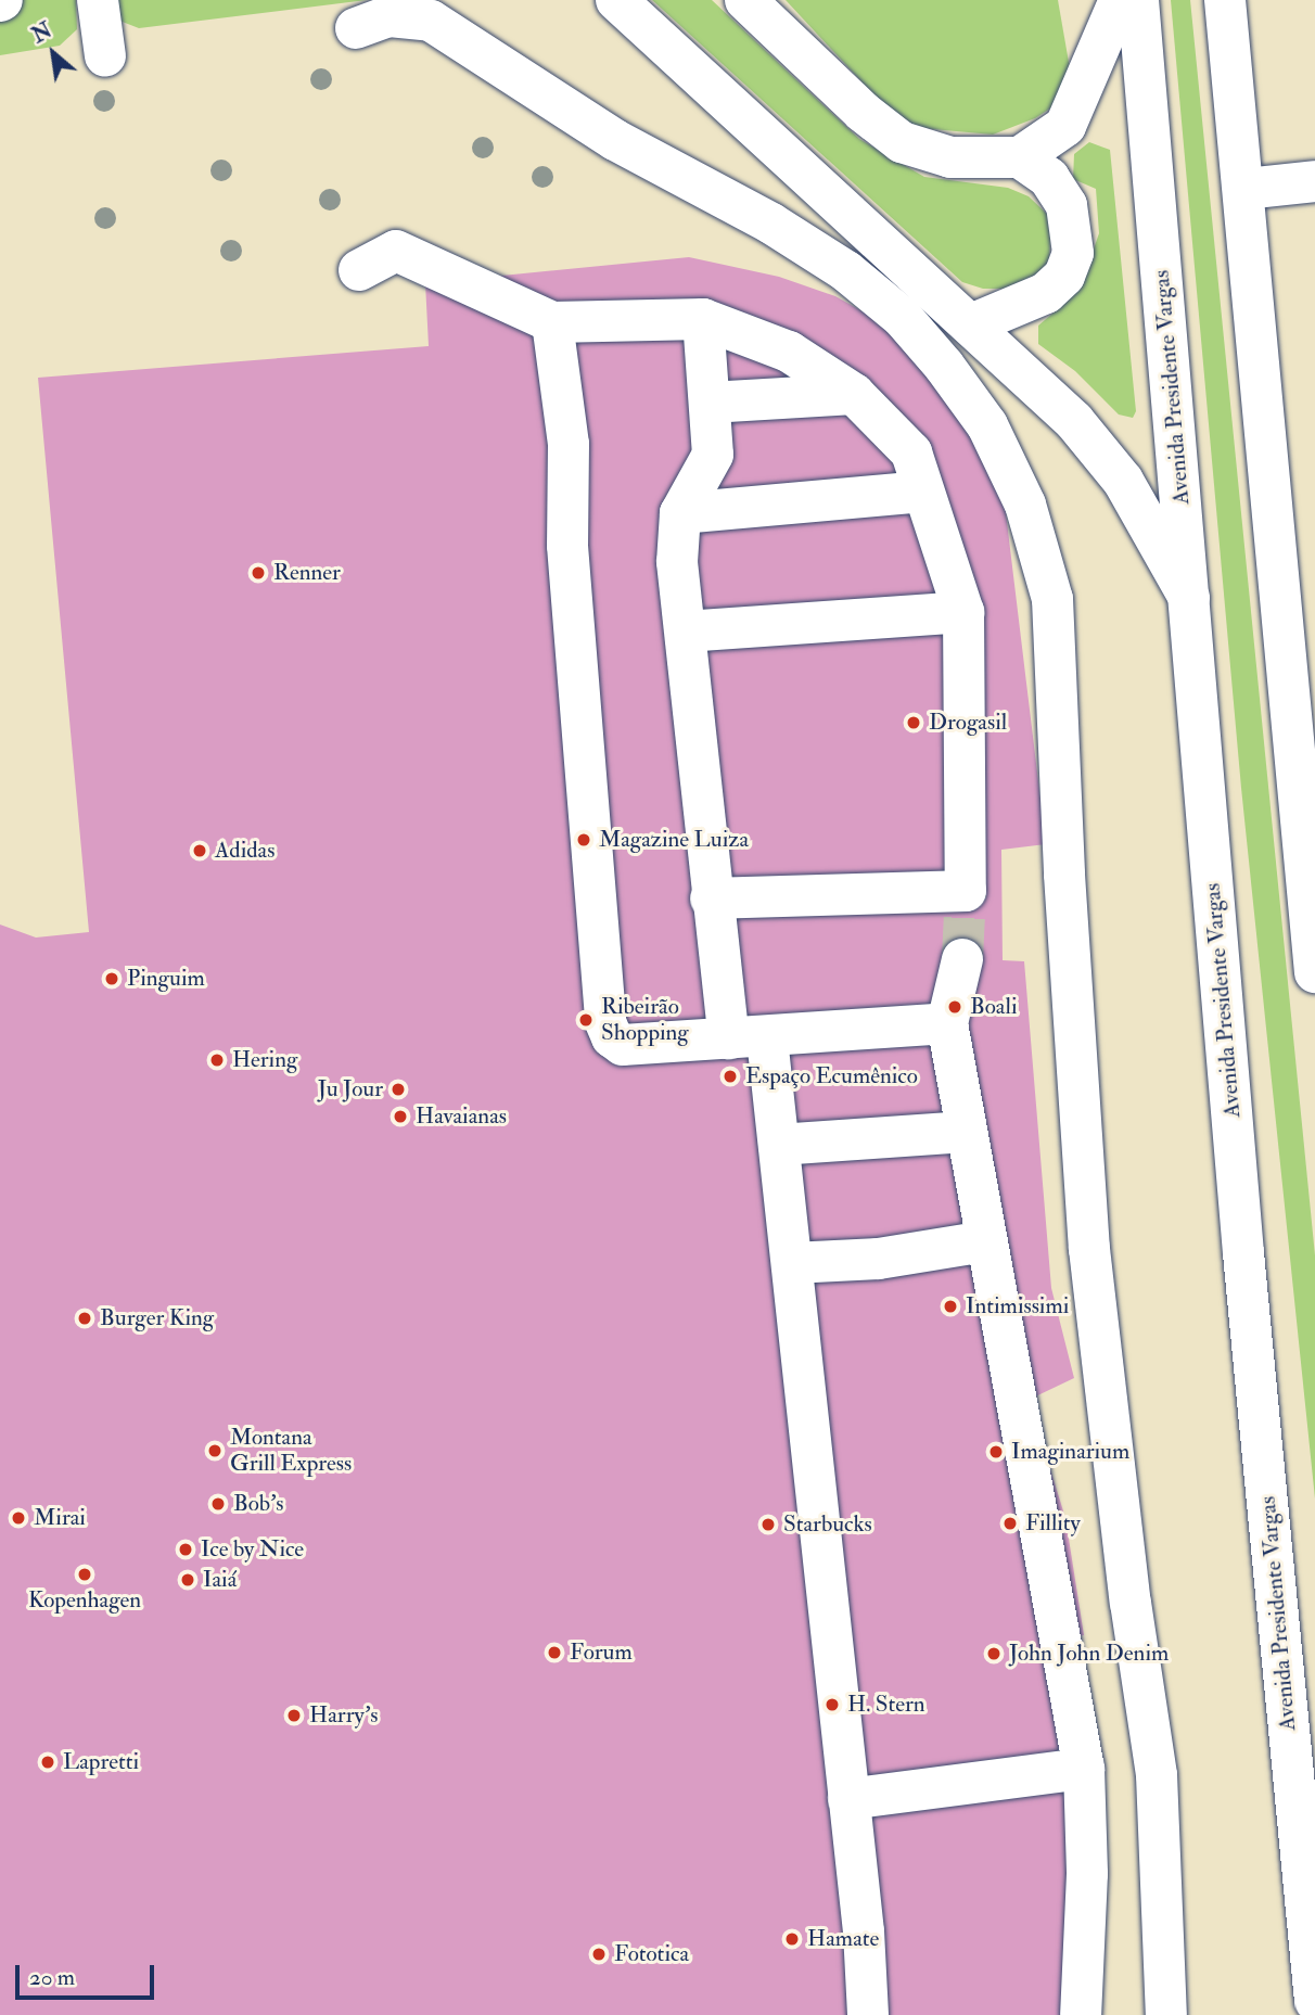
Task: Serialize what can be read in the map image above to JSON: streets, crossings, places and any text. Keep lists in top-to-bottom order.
{
  "streets": {
    "main road": ["Avenida Presidente Vargas"]
  },
  "places": [
    "Renner",
    "Drogasil",
    "Magazine Luiza",
    "Adidas",
    "Pinguim",
    "Boali",
    "Ribeirão Shopping",
    "Hering",
    "Espaço Ecumênico",
    "Ju Jour",
    "Havaianas",
    "Intimissimi",
    "Burger King",
    "Montana Grill Express",
    "Imaginarium",
    "Bob's",
    "Mirai",
    "Fillity",
    "Starbucks",
    "Ice by Nice",
    "Kopenhagen",
    "Iaiá",
    "Forum",
    "John John Denim",
    "H. Stern",
    "Harry's",
    "Lapretti",
    "Hamate",
    "Fototica"
  ],
  "scale_bar": "20 m",
  "north": "top left"
}
